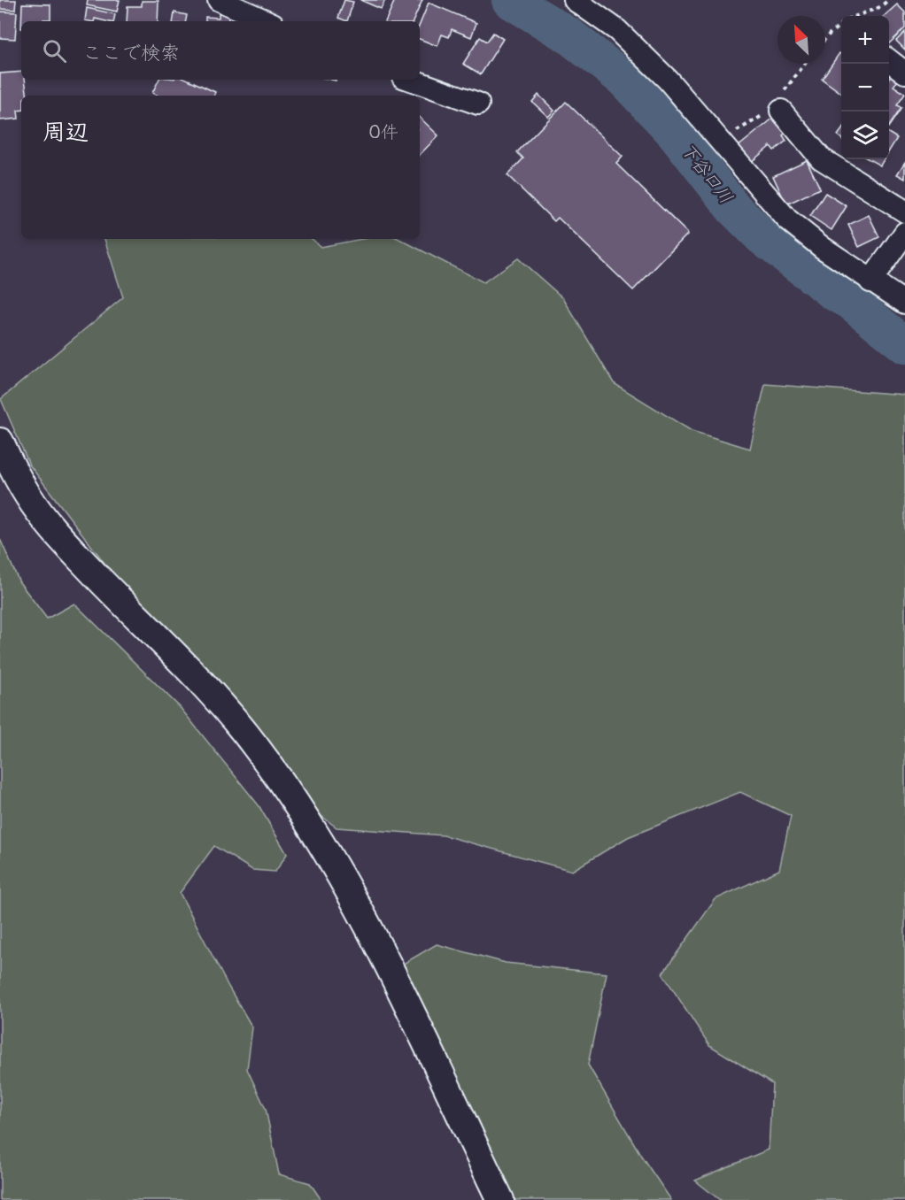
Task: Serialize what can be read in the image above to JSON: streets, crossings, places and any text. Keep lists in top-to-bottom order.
{
  "water": ["下谷口川"],
  "north": "top left",
  "page": {
    "map_buttons": ["+", "−"],
    "search": "ここで検索",
    "heading": ["周辺", "0件"]
  }
}
